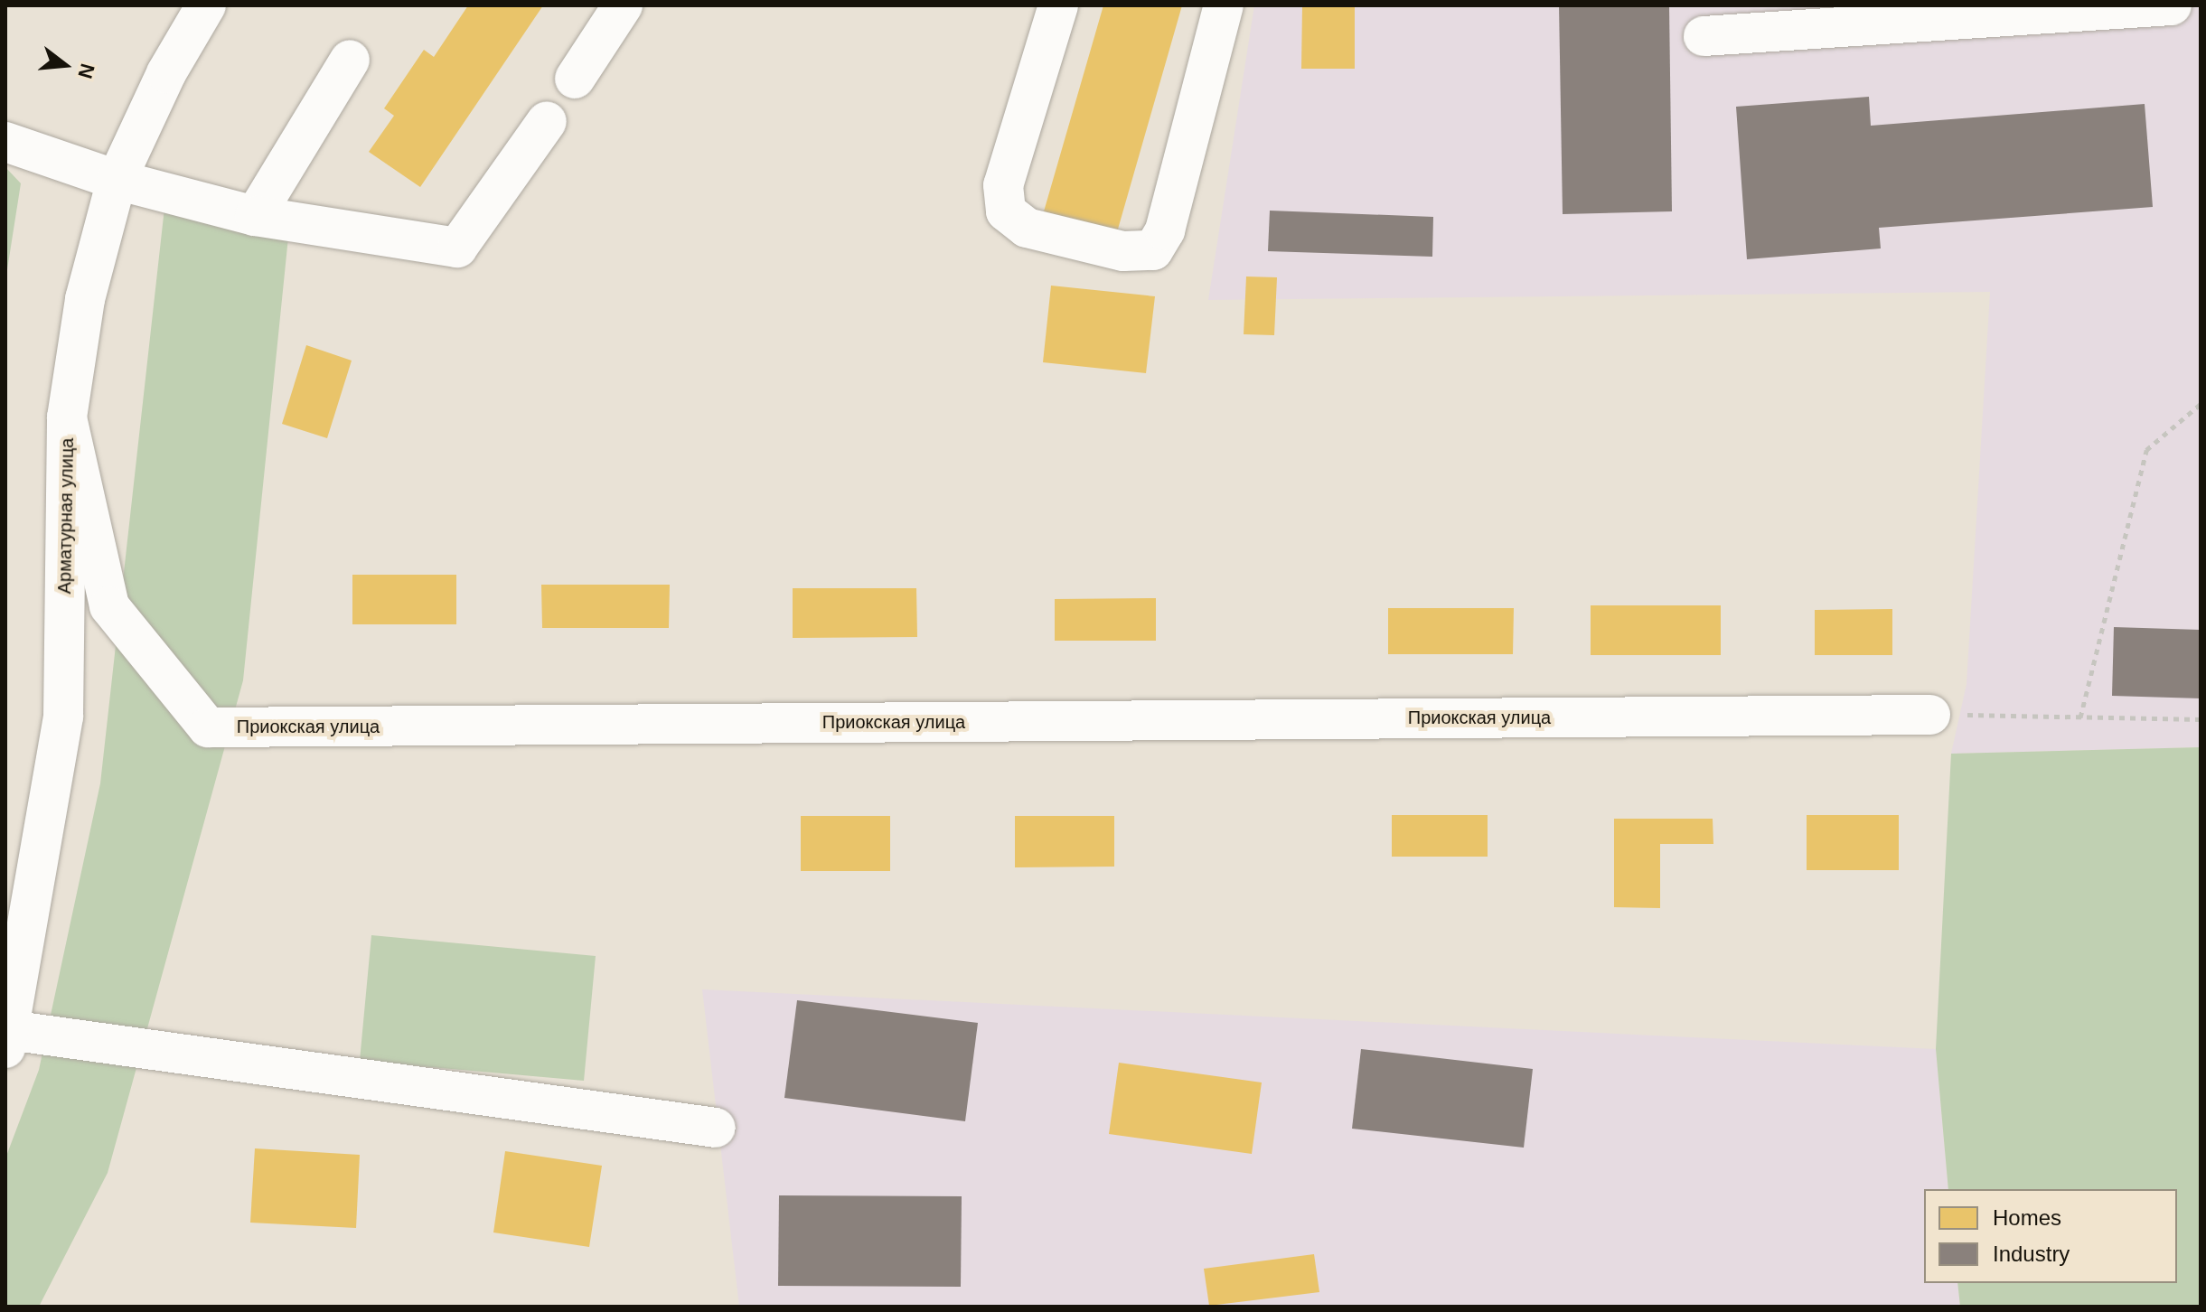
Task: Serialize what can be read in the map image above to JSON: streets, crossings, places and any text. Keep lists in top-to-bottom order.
{
  "streets": {
    "street": ["Арматурная улица", "Приокская улица"]
  },
  "crossings": [
    ["Арматурная улица", "Приокская улица"]
  ],
  "legend": ["Homes", "Industry"],
  "north": "right"
}
